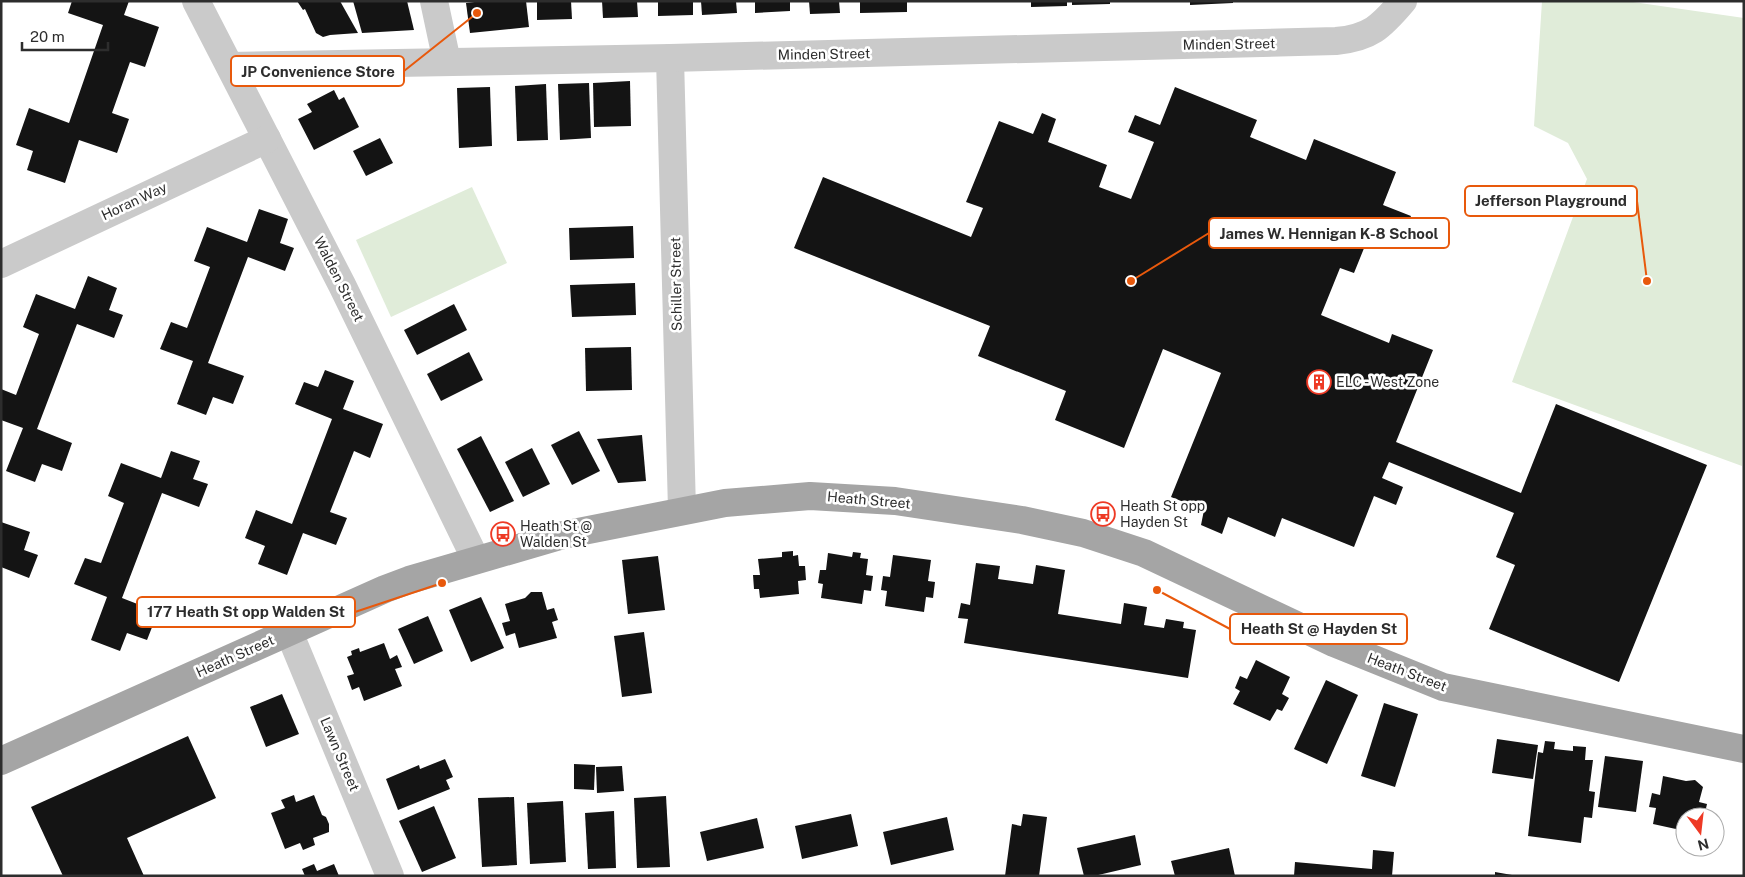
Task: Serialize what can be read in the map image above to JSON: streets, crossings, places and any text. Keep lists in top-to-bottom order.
{
  "streets": {
    "main road": ["Heath Street"],
    "street": [
      "Minden Street",
      "Horan Way",
      "Walden Street",
      "Schiller Street",
      "Lawn Street"
    ]
  },
  "crossings": [
    ["Minden Street", "Walden Street"],
    ["Minden Street", "Schiller Street"],
    ["Horan Way", "Walden Street"],
    ["Walden Street", "Heath Street"],
    ["Schiller Street", "Heath Street"],
    ["Heath Street", "Lawn Street"]
  ],
  "places": {
    "other": [
      "JP Convenience Store",
      "James W. Hennigan K-8 School",
      "Jefferson Playground",
      "177 Heath St opp Walden St",
      "Heath St @ Hayden St"
    ],
    "building": ["ELC - West Zone"],
    "bus stop": ["Heath St opp Hayden St", "Heath St @ Walden St"]
  },
  "scale_bar": "20 m",
  "north": "bottom"
}
